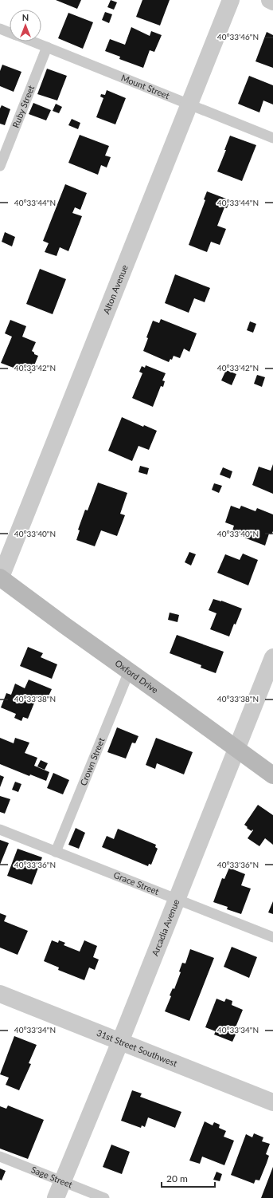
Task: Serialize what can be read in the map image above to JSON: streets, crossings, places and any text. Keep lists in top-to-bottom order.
{
  "streets": {
    "main road": ["Oxford Drive"],
    "street": ["Alton Avenue", "Arcadia Avenue", "31st Street Southwest"],
    "lane": [
      "Mount Street",
      "Ruby Street",
      "Crown Street",
      "Grace Street",
      "Sage Street"
    ]
  },
  "crossings": [
    ["Mount Street", "Ruby Street"],
    ["Mount Street", "Alton Avenue"],
    ["Alton Avenue", "Oxford Drive"],
    ["Oxford Drive", "Crown Street"],
    ["Oxford Drive", "Arcadia Avenue"],
    ["Crown Street", "Grace Street"],
    ["Grace Street", "Arcadia Avenue"],
    ["Arcadia Avenue", "31st Street Southwest"],
    ["Arcadia Avenue", "Sage Street"]
  ],
  "scale_bar": "20 m",
  "north": "top",
  "coordinates": [
    "40°33'46\"N",
    "40°33'44\"N",
    "40°33'42\"N",
    "40°33'40\"N",
    "40°33'38\"N",
    "40°33'36\"N",
    "40°33'34\"N"
  ]
}
